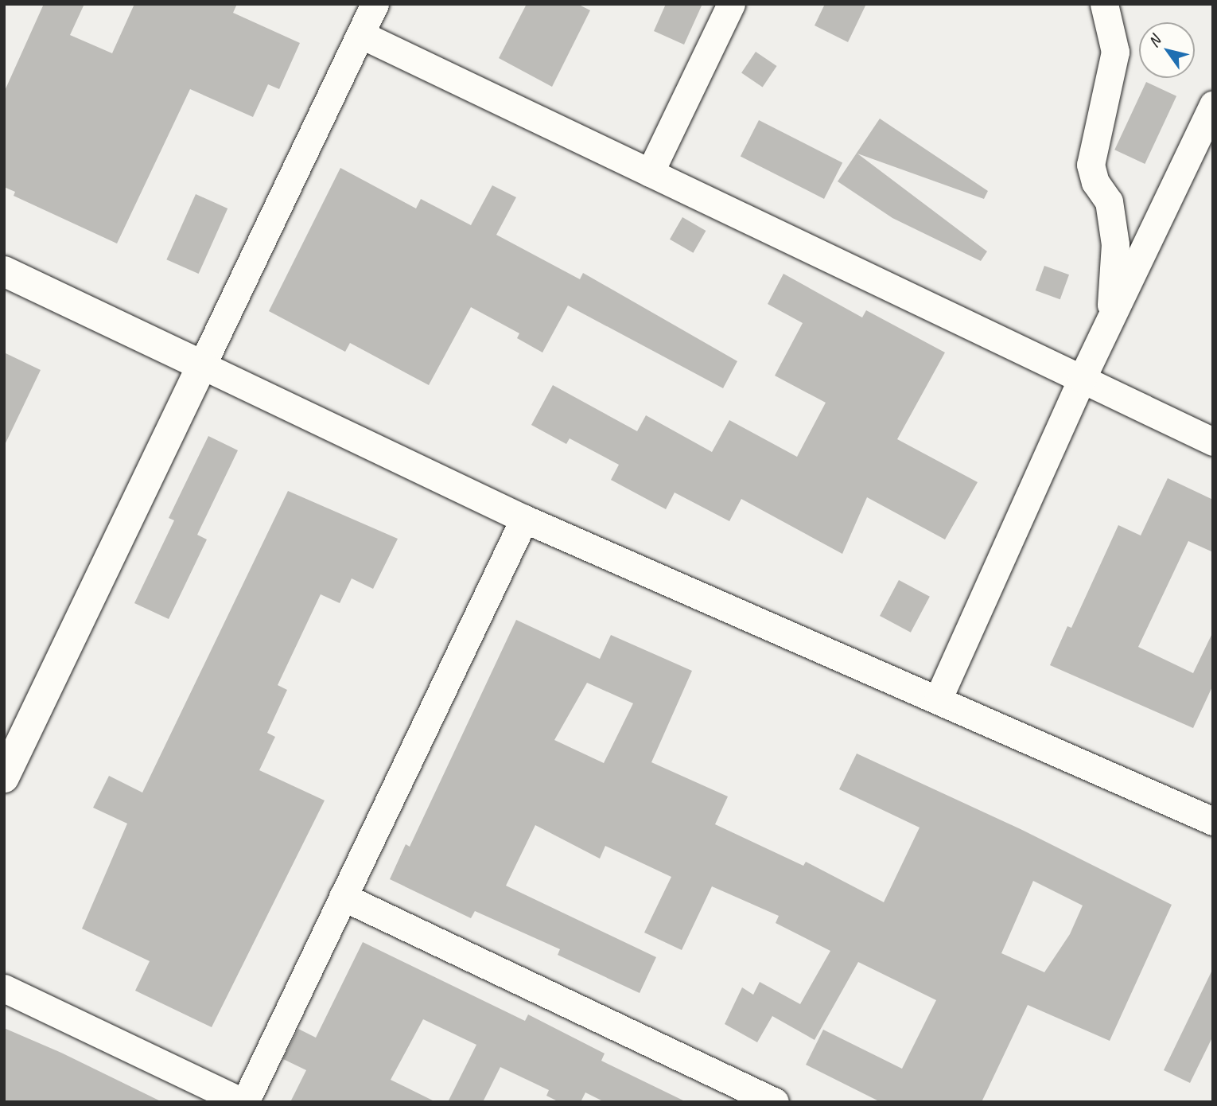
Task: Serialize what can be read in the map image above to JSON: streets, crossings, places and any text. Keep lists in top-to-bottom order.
{
  "north": "top left"
}
